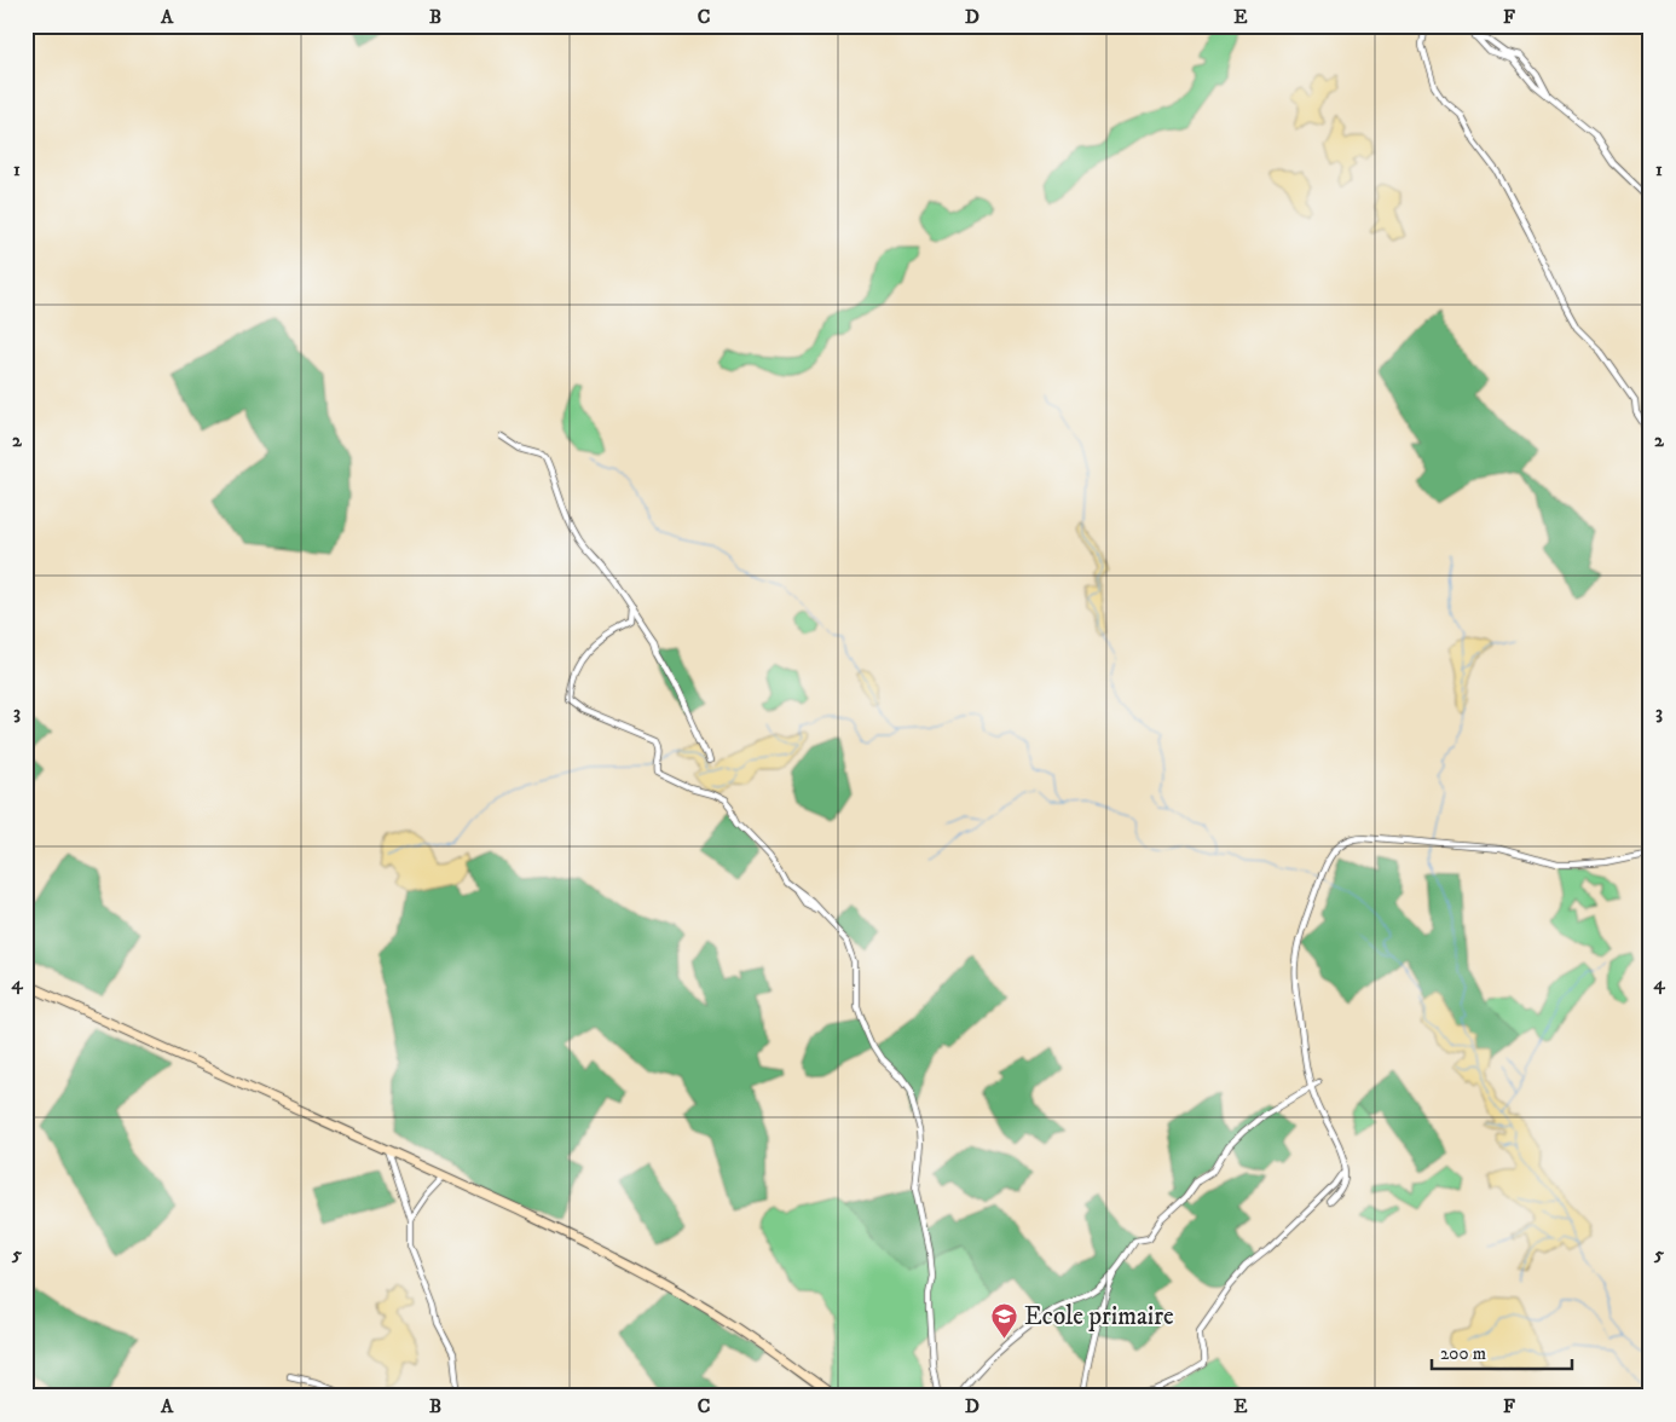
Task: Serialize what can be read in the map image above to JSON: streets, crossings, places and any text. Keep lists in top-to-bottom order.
{
  "places": {
    "school or university": ["Ecole primaire"]
  },
  "scale_bar": "200 m",
  "grid": {
    "columns": [
      "A",
      "B",
      "C",
      "D",
      "E",
      "F"
    ],
    "rows": [
      "1",
      "2",
      "3",
      "4",
      "5"
    ]
  }
}
